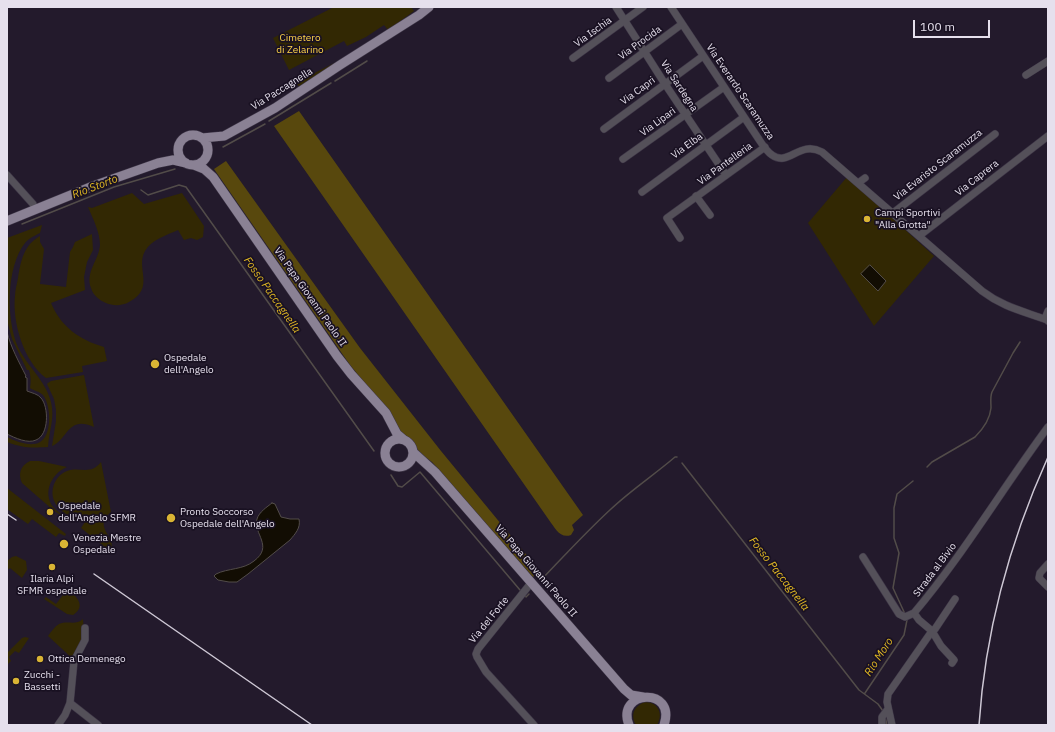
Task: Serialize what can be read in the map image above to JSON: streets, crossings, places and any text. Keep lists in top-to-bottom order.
{
  "streets": {
    "main road": ["Via Paccagnella", "Via Papa Giovanni Paolo II"],
    "street": [
      "Via Ischia",
      "Via Procida",
      "Via Sardegna",
      "Via Capri",
      "Via Everardo Scaramuzza",
      "Via Lipari",
      "Via Elba",
      "Via Pantelleria",
      "Via Evaristo Scaramuzza",
      "Via Caprera",
      "Strada al Bivio",
      "Via del Forte"
    ]
  },
  "crossings": [
    ["Via Ischia", "Via Sardegna"],
    ["Via Procida", "Via Sardegna"],
    ["Via Procida", "Via Everardo Scaramuzza"],
    ["Via Sardegna", "Via Capri"],
    ["Via Sardegna", "Via Lipari"],
    ["Via Sardegna", "Via Elba"],
    ["Via Sardegna", "Via Pantelleria"],
    ["Via Paccagnella", "Via Papa Giovanni Paolo II"],
    ["Via Capri", "Via Everardo Scaramuzza"],
    ["Via Everardo Scaramuzza", "Via Lipari"],
    ["Via Everardo Scaramuzza", "Via Elba"],
    ["Via Everardo Scaramuzza", "Via Pantelleria"],
    ["Via Everardo Scaramuzza", "Via Evaristo Scaramuzza"],
    ["Via Everardo Scaramuzza", "Via Caprera"],
    ["Via Papa Giovanni Paolo II", "Via del Forte"]
  ],
  "water": ["Rio Storto", "Fosso Paccagnella", "Rio Moro"],
  "parks": ["Cimetero di Zelarino"],
  "places": [
    "Campi Sportivi \"Alla Grotta\"",
    "Ospedale dell'Angelo",
    "Ospedale dell'Angelo SFMR",
    "Pronto Soccorso Ospedale dell'Angelo",
    "Venezia Mestre Ospedale",
    "Ilaria Alpi SFMR ospedale",
    "Ottica Demenego",
    "Zucchi - Bassetti"
  ],
  "scale_bar": "100 m"
}
